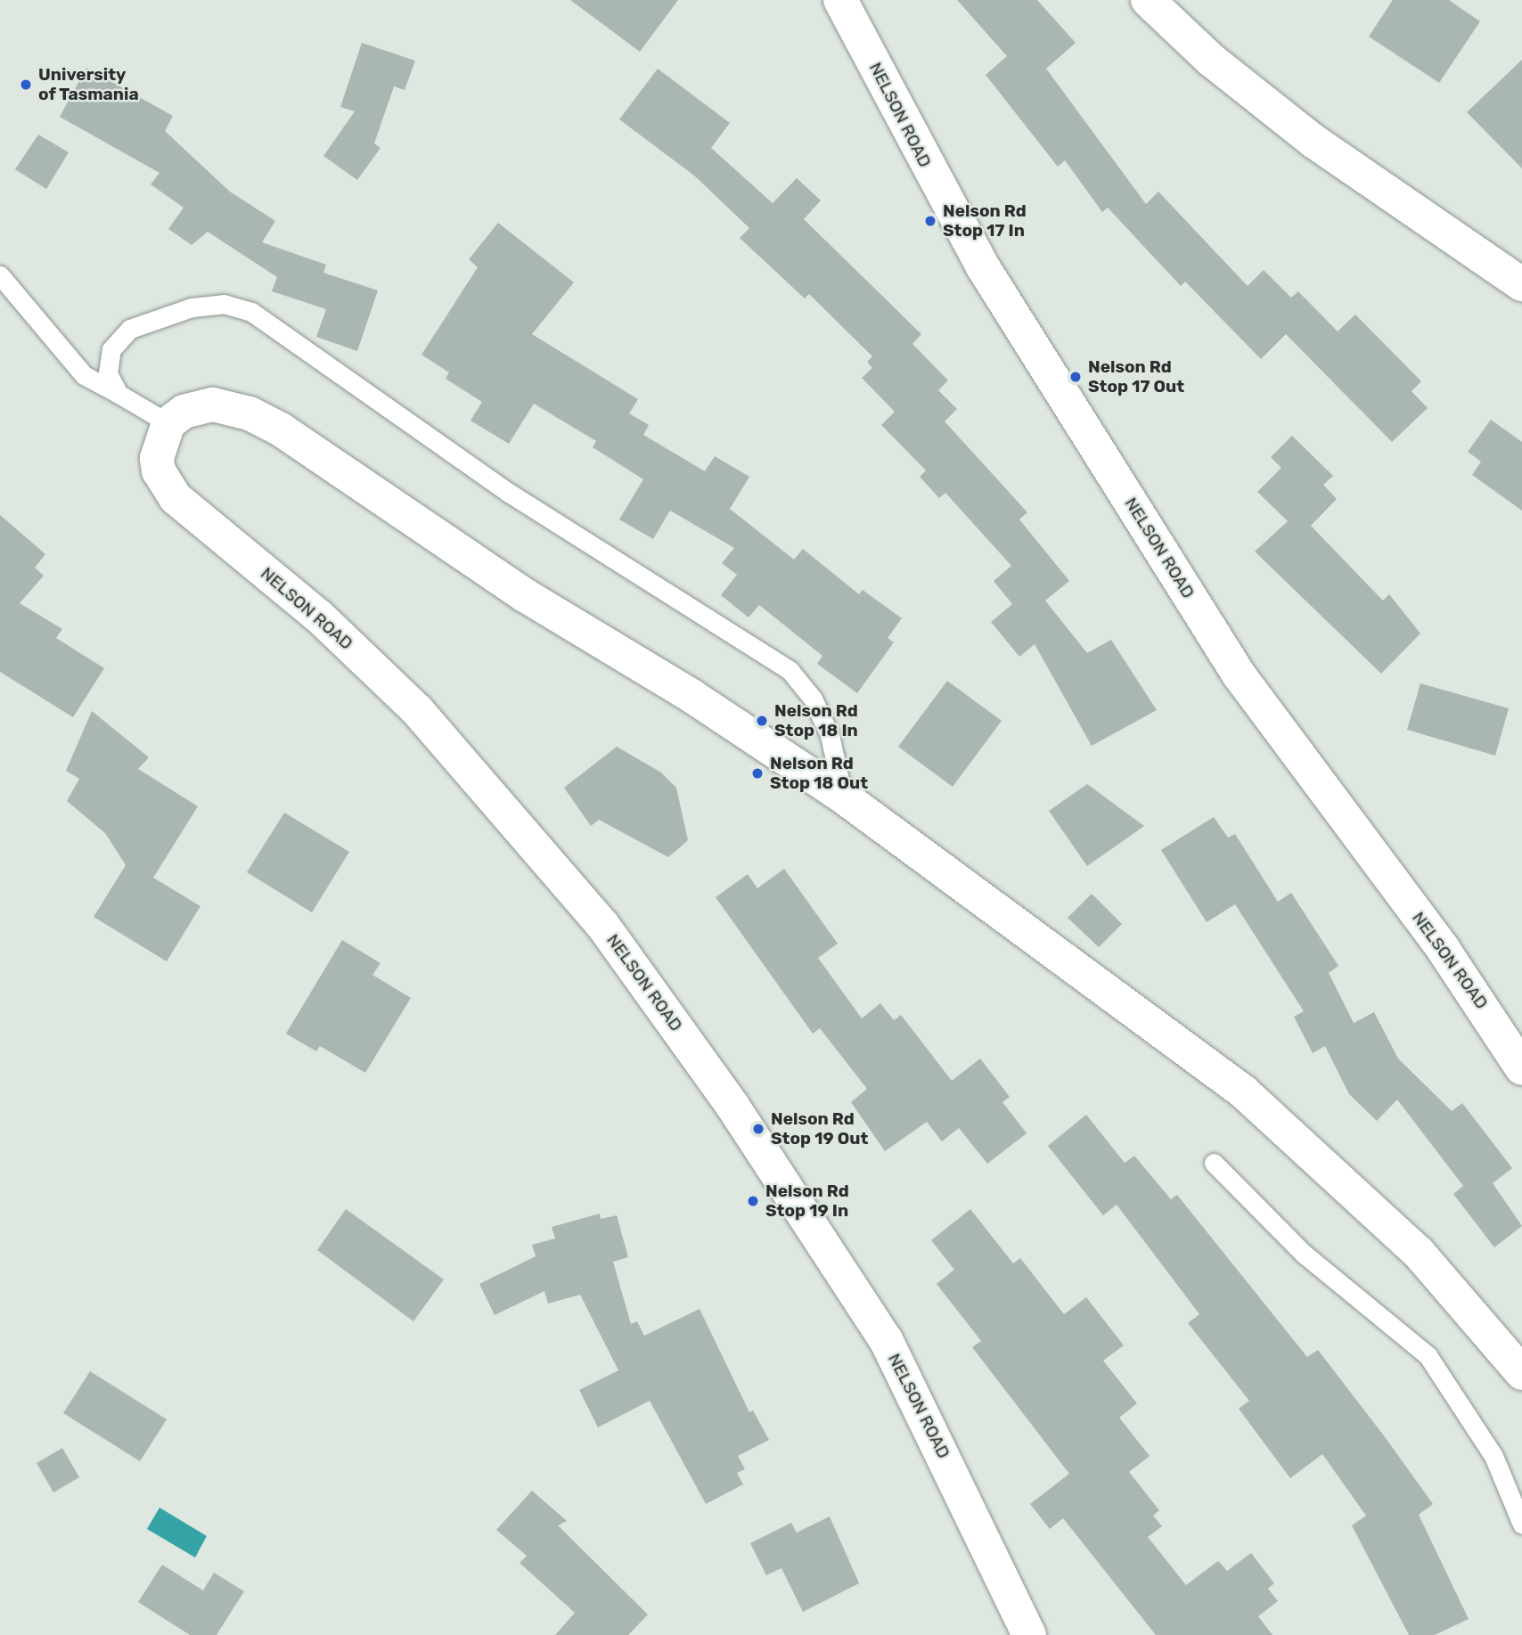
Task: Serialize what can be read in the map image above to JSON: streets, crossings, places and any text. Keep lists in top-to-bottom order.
{
  "streets": {
    "street": ["NELSON ROAD"]
  },
  "places": [
    "University of Tasmania",
    "Nelson Rd Stop 17 In",
    "Nelson Rd Stop 17 Out",
    "Nelson Rd Stop 18 In",
    "Nelson Rd Stop 18 Out",
    "Nelson Rd Stop 19 Out",
    "Nelson Rd Stop 19 In"
  ]
}
